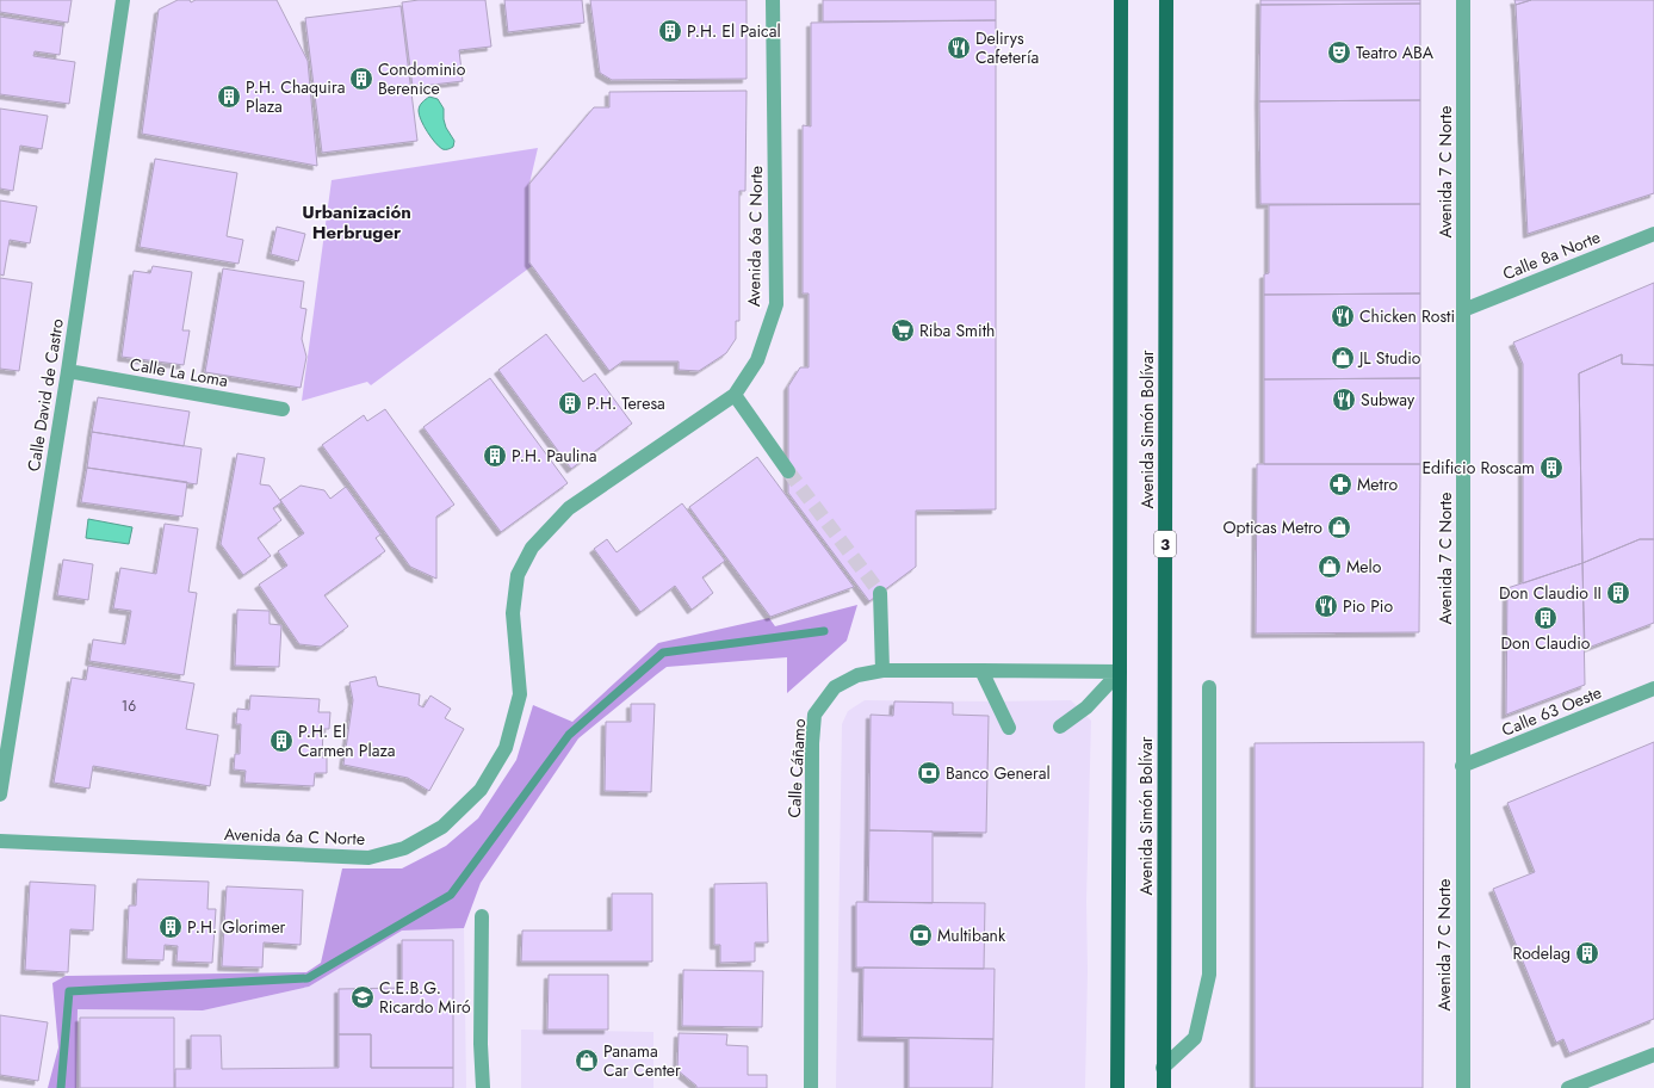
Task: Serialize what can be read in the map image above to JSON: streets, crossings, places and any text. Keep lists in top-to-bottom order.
{
  "streets": {
    "main road": ["Avenida Simón Bolívar", "3"],
    "street": [
      "Avenida 7 C Norte",
      "Avenida 6a C Norte",
      "Calle 8a Norte",
      "Calle La Loma",
      "Calle David de Castro",
      "Calle 63 Oeste",
      "Calle Cáñamo"
    ]
  },
  "crossings": [
    ["Avenida 7 C Norte", "Calle 8a Norte"],
    ["Avenida 7 C Norte", "Calle 63 Oeste"],
    ["Calle La Loma", "Calle David de Castro"],
    ["Avenida Simón Bolívar", "Calle Cáñamo"]
  ],
  "districts": ["Urbanización Herbruger"],
  "places": {
    "building": [
      "P.H. El Paical",
      "Condominio Berenice",
      "P.H. Chaquira Plaza",
      "P.H. Teresa",
      "P.H. Paulina",
      "Edificio Roscam",
      "Don Claudio II",
      "Don Claudio",
      "P.H. El Carmen Plaza",
      "P.H. Glorimer",
      "Rodelag"
    ],
    "restaurant": [
      "Delirys Cafetería",
      "Chicken Rosti",
      "Subway",
      "Pio Pio"
    ],
    "theatre": ["Teatro ABA"],
    "supermarket": ["Riba Smith"],
    "shop": [
      "JL Studio",
      "Opticas Metro",
      "Melo",
      "Panama Car Center"
    ],
    "pharmacy": ["Metro"],
    "bank": ["Banco General", "Multibank"],
    "school or university": ["C.E.B.G. Ricardo Miró"]
  },
  "house_numbers": ["16"]
}
